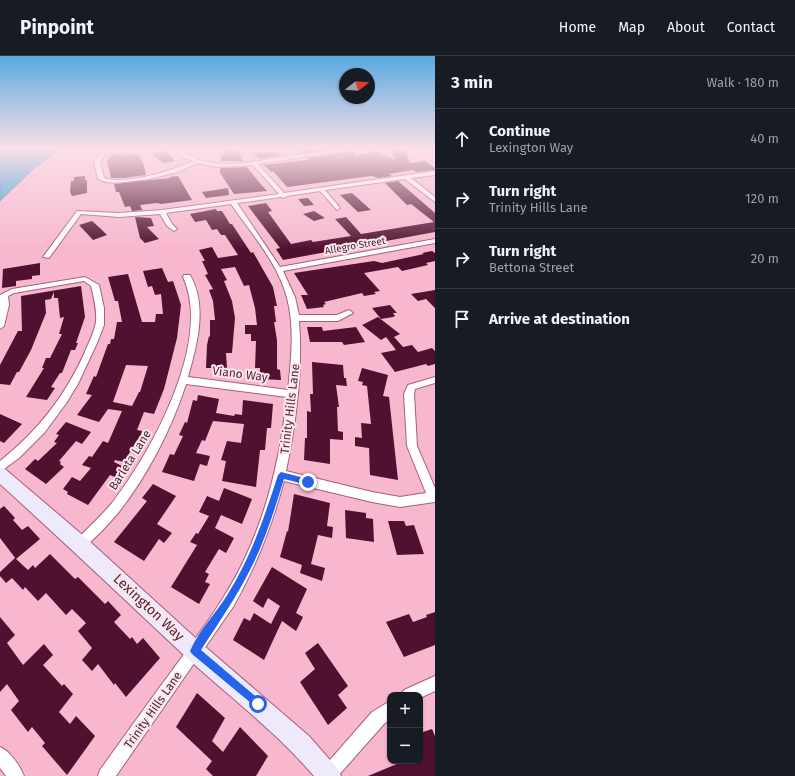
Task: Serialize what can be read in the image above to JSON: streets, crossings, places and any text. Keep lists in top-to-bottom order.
{
  "streets": {
    "street": [
      "Allegro Street",
      "Viano Way",
      "Trinity Hills Lane",
      "Barleta Lane",
      "Lexington Way"
    ]
  },
  "crossings": [
    ["Allegro Street", "Trinity Hills Lane"],
    ["Viano Way", "Trinity Hills Lane"],
    ["Viano Way", "Barleta Lane"],
    ["Trinity Hills Lane", "Lexington Way"],
    ["Barleta Lane", "Lexington Way"]
  ],
  "north": "right",
  "page": {
    "header": "Pinpoint",
    "nav": [
      "Home",
      "Map",
      "About",
      "Contact"
    ],
    "heading": ["3 min", "Walk · 180 m"],
    "list": [
      ["Continue", "Lexington Way", "40 m"],
      ["Turn right", "Trinity Hills Lane", "120 m"],
      ["Turn right", "Bettona Street", "20 m"],
      "Arrive at destination"
    ],
    "map_buttons": ["+", "−"]
  }
}
